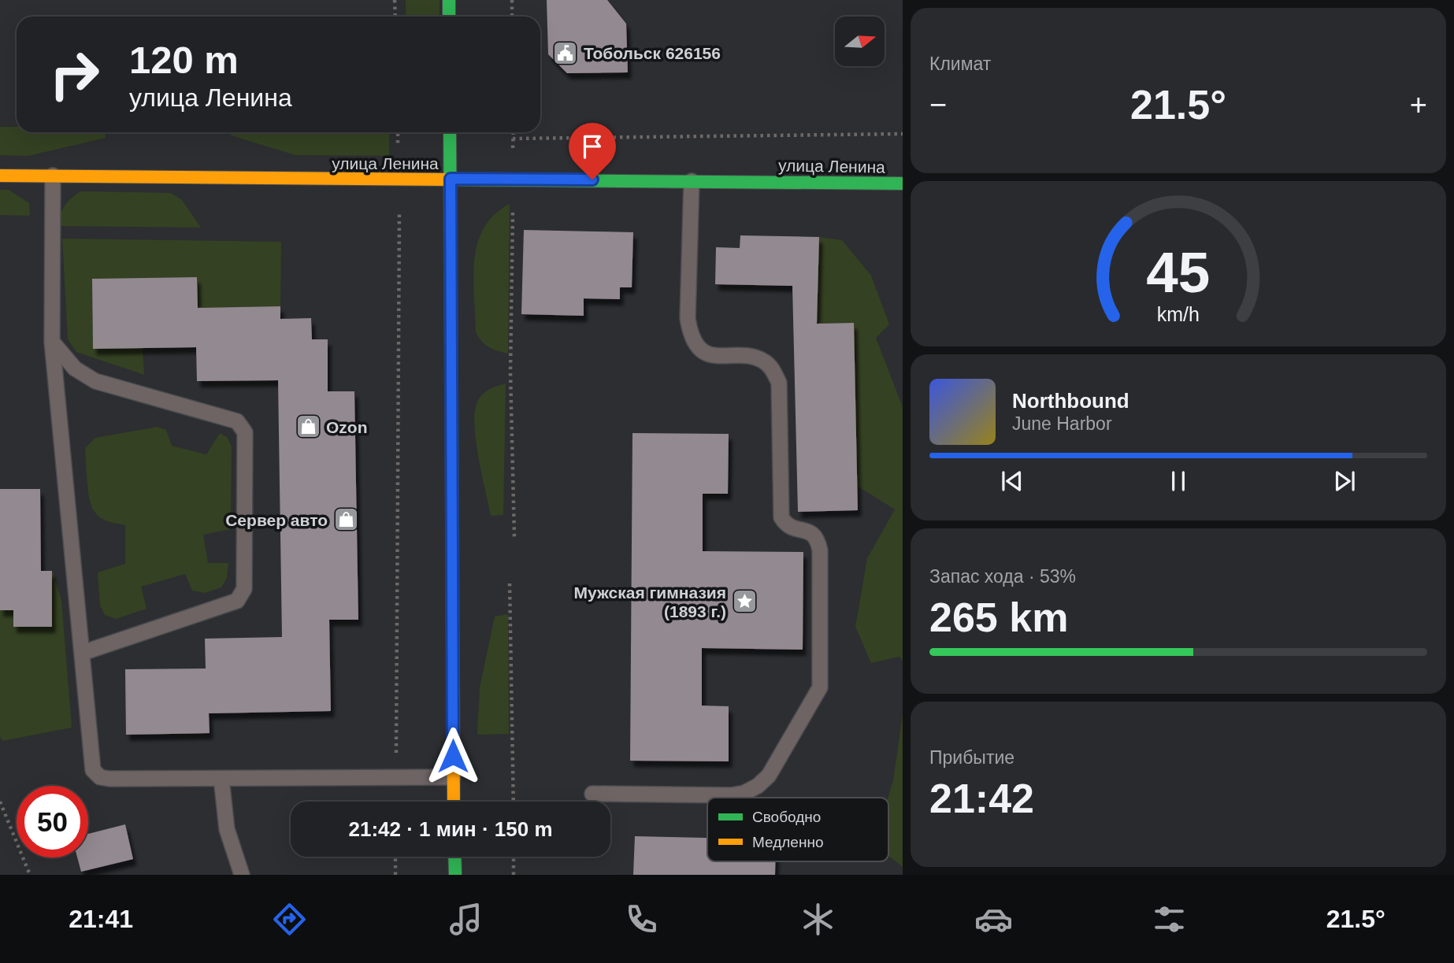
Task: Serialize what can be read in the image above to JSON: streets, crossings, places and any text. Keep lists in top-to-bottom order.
{
  "streets": {
    "main road": ["улица Ленина"]
  },
  "places": {
    "public building": ["Тобольск 626156"],
    "shop": ["Ozon", "Сервер авто"],
    "place": ["Мужская гимназия (1893 г.)"]
  },
  "legend": ["Свободно", "Медленно"],
  "north": "right",
  "page": {
    "tile": [
      "Климат",
      ["Запас хода · 53%", "265 km"],
      ["Прибытие", "21:42"]
    ],
    "turn": ["120 m", "улица Ленина"],
    "heat": ["−", "21.5°", "+"],
    "song": ["Northbound", "June Harbor"],
    "limit": "50",
    "trip": "21:42 · 1 мин · 150 m",
    "tabs": ["21:41", "21.5°"],
    "gauge": ["45", "km/h"]
  }
}
